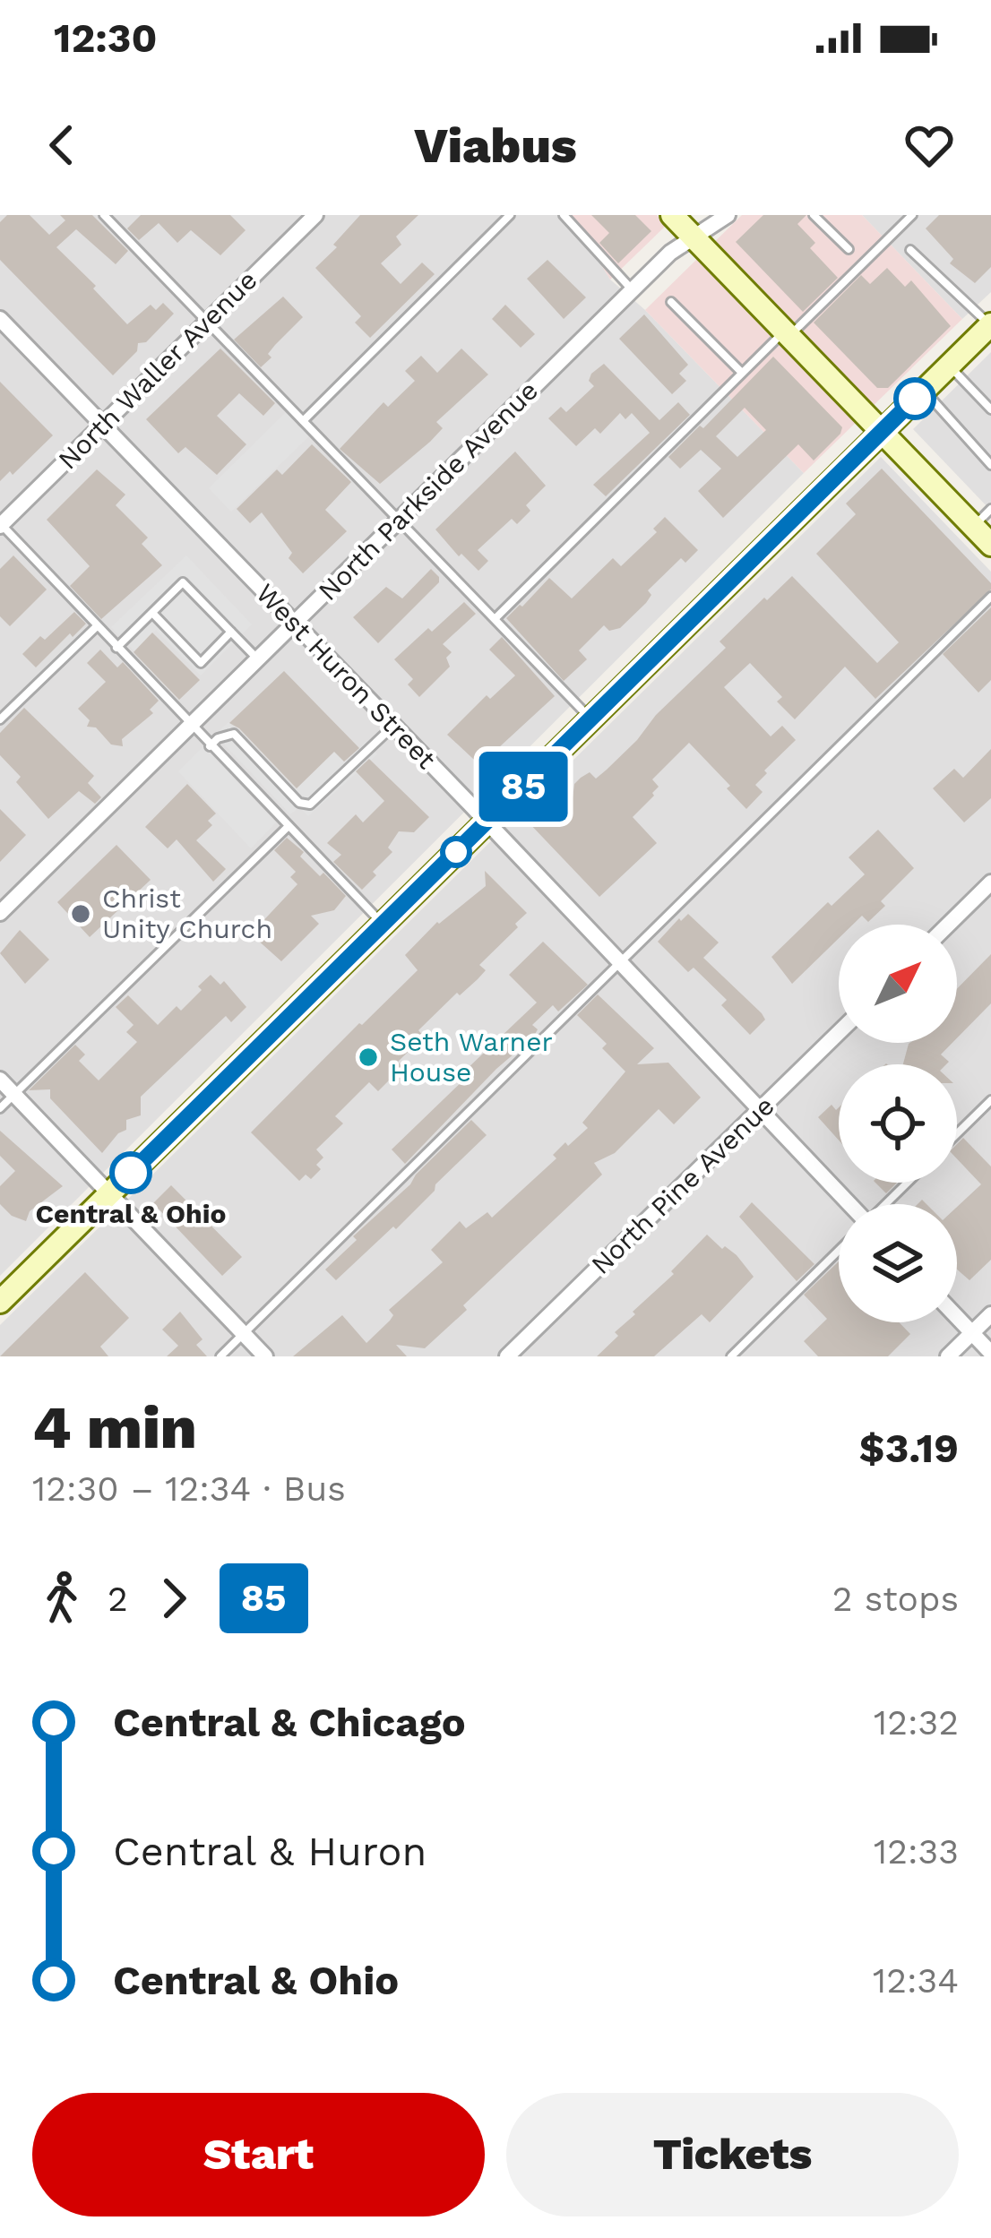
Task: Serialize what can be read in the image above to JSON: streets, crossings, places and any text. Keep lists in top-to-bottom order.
{
  "streets": {
    "street": [
      "North Waller Avenue",
      "North Parkside Avenue",
      "West Huron Street",
      "North Pine Avenue"
    ]
  },
  "crossings": [
    ["North Waller Avenue", "West Huron Street"],
    ["North Parkside Avenue", "West Huron Street"],
    ["West Huron Street", "North Pine Avenue"]
  ],
  "places": ["Christ Unity Church", "Seth Warner House", "Central & Ohio"],
  "lines": ["bus line 85"],
  "north": "top right",
  "page": {
    "status": "12:30",
    "header": "Viabus",
    "on_map": "85",
    "heading": ["4 min", "12:30 – 12:34 · Bus", "$3.19"],
    "legs": ["2", "85", "2 stops"],
    "list": [
      {
        "name": "Central & Chicago",
        "value": "12:32"
      },
      {
        "name": "Central & Huron",
        "value": "12:33"
      },
      {
        "name": "Central & Ohio",
        "value": "12:34"
      }
    ],
    "buttons": ["Start", "Tickets"]
  }
}
